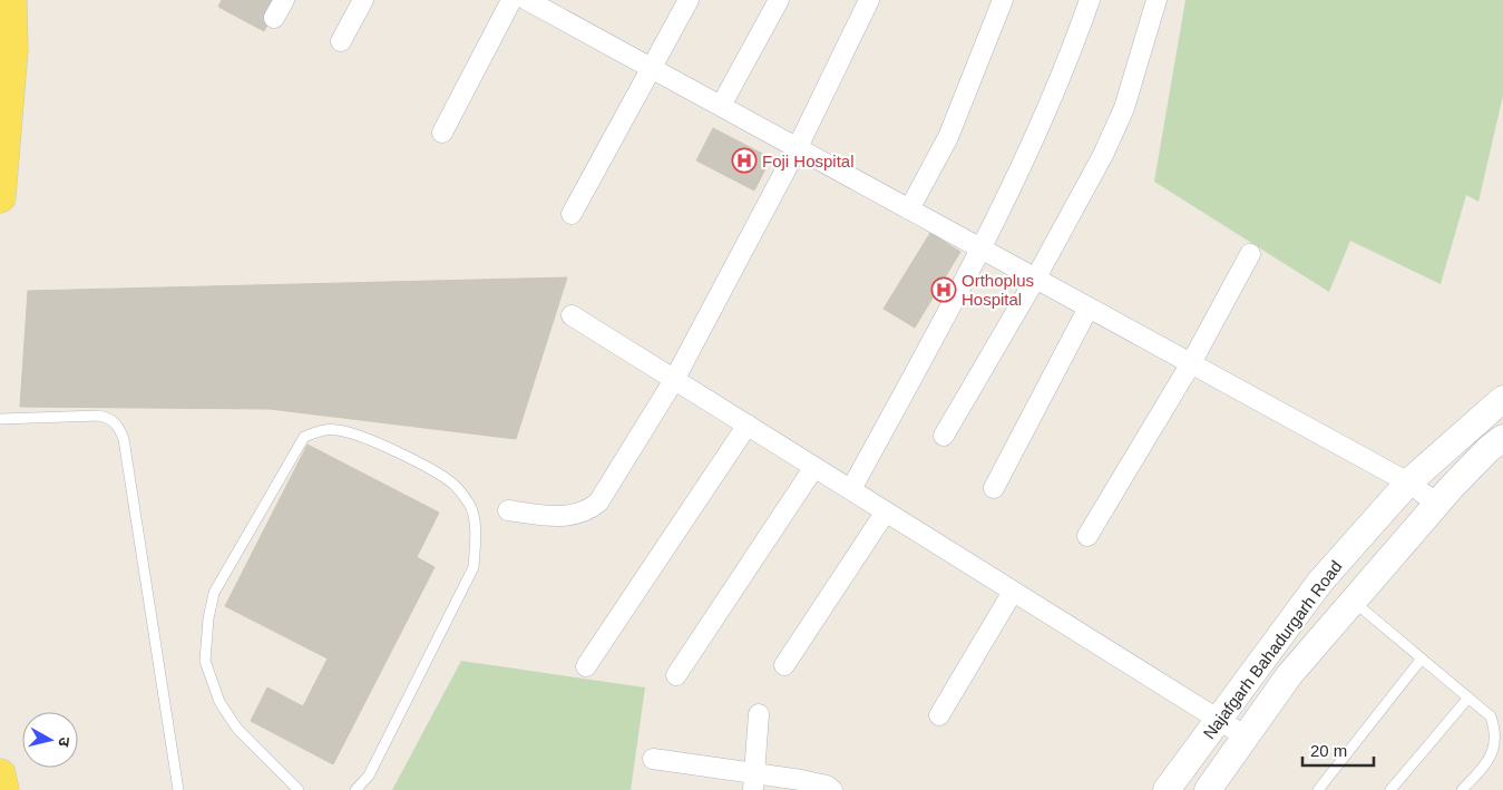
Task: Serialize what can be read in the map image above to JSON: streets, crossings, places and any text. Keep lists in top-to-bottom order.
{
  "streets": {
    "main road": ["Najafgarh Bahadurgarh Road"]
  },
  "places": {
    "hospital": ["Foji Hospital", "Orthoplus Hospital"]
  },
  "scale_bar": "20 m",
  "north": "right"
}
